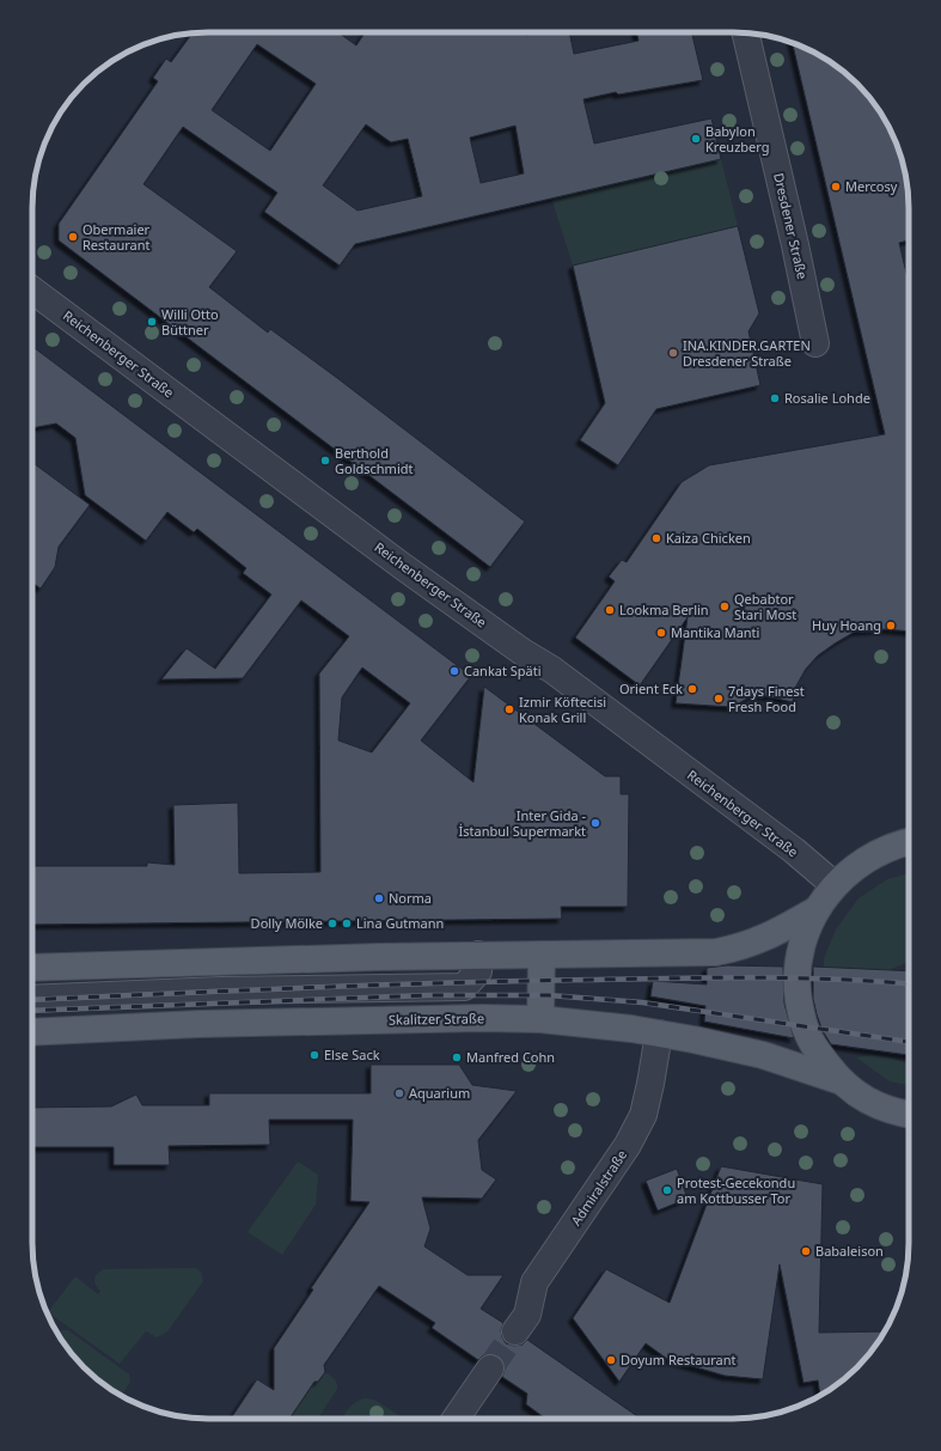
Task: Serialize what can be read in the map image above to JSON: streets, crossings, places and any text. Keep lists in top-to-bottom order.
{
  "streets": {
    "main road": ["Skalitzer Straße"],
    "street": ["Dresdener Straße", "Reichenberger Straße", "Admiralstraße"]
  },
  "crossings": [
    ["Skalitzer Straße", "Admiralstraße"]
  ],
  "places": [
    "Babylon Kreuzberg",
    "Mercosy",
    "Obermaier Restaurant",
    "Willi Otto Büttner",
    "INA.KINDER.GARTEN Dresdener Straße",
    "Rosalie Lohde",
    "Berthold Goldschmidt",
    "Kaiza Chicken",
    "Qebabtor Stari Most",
    "Lookma Berlin",
    "Huy Hoang",
    "Mantika Manti",
    "Cankat Späti",
    "Orient Eck",
    "7days Finest Fresh Food",
    "Izmir Köftecisi Konak Grill",
    "Inter Gida - İstanbul Supermarkt",
    "Norma",
    "Dolly Mölke",
    "Lina Gutmann",
    "Else Sack",
    "Manfred Cohn",
    "Aquarium",
    "Protest-Gecekondu am Kottbusser Tor",
    "Babaleison",
    "Doyum Restaurant"
  ]
}
